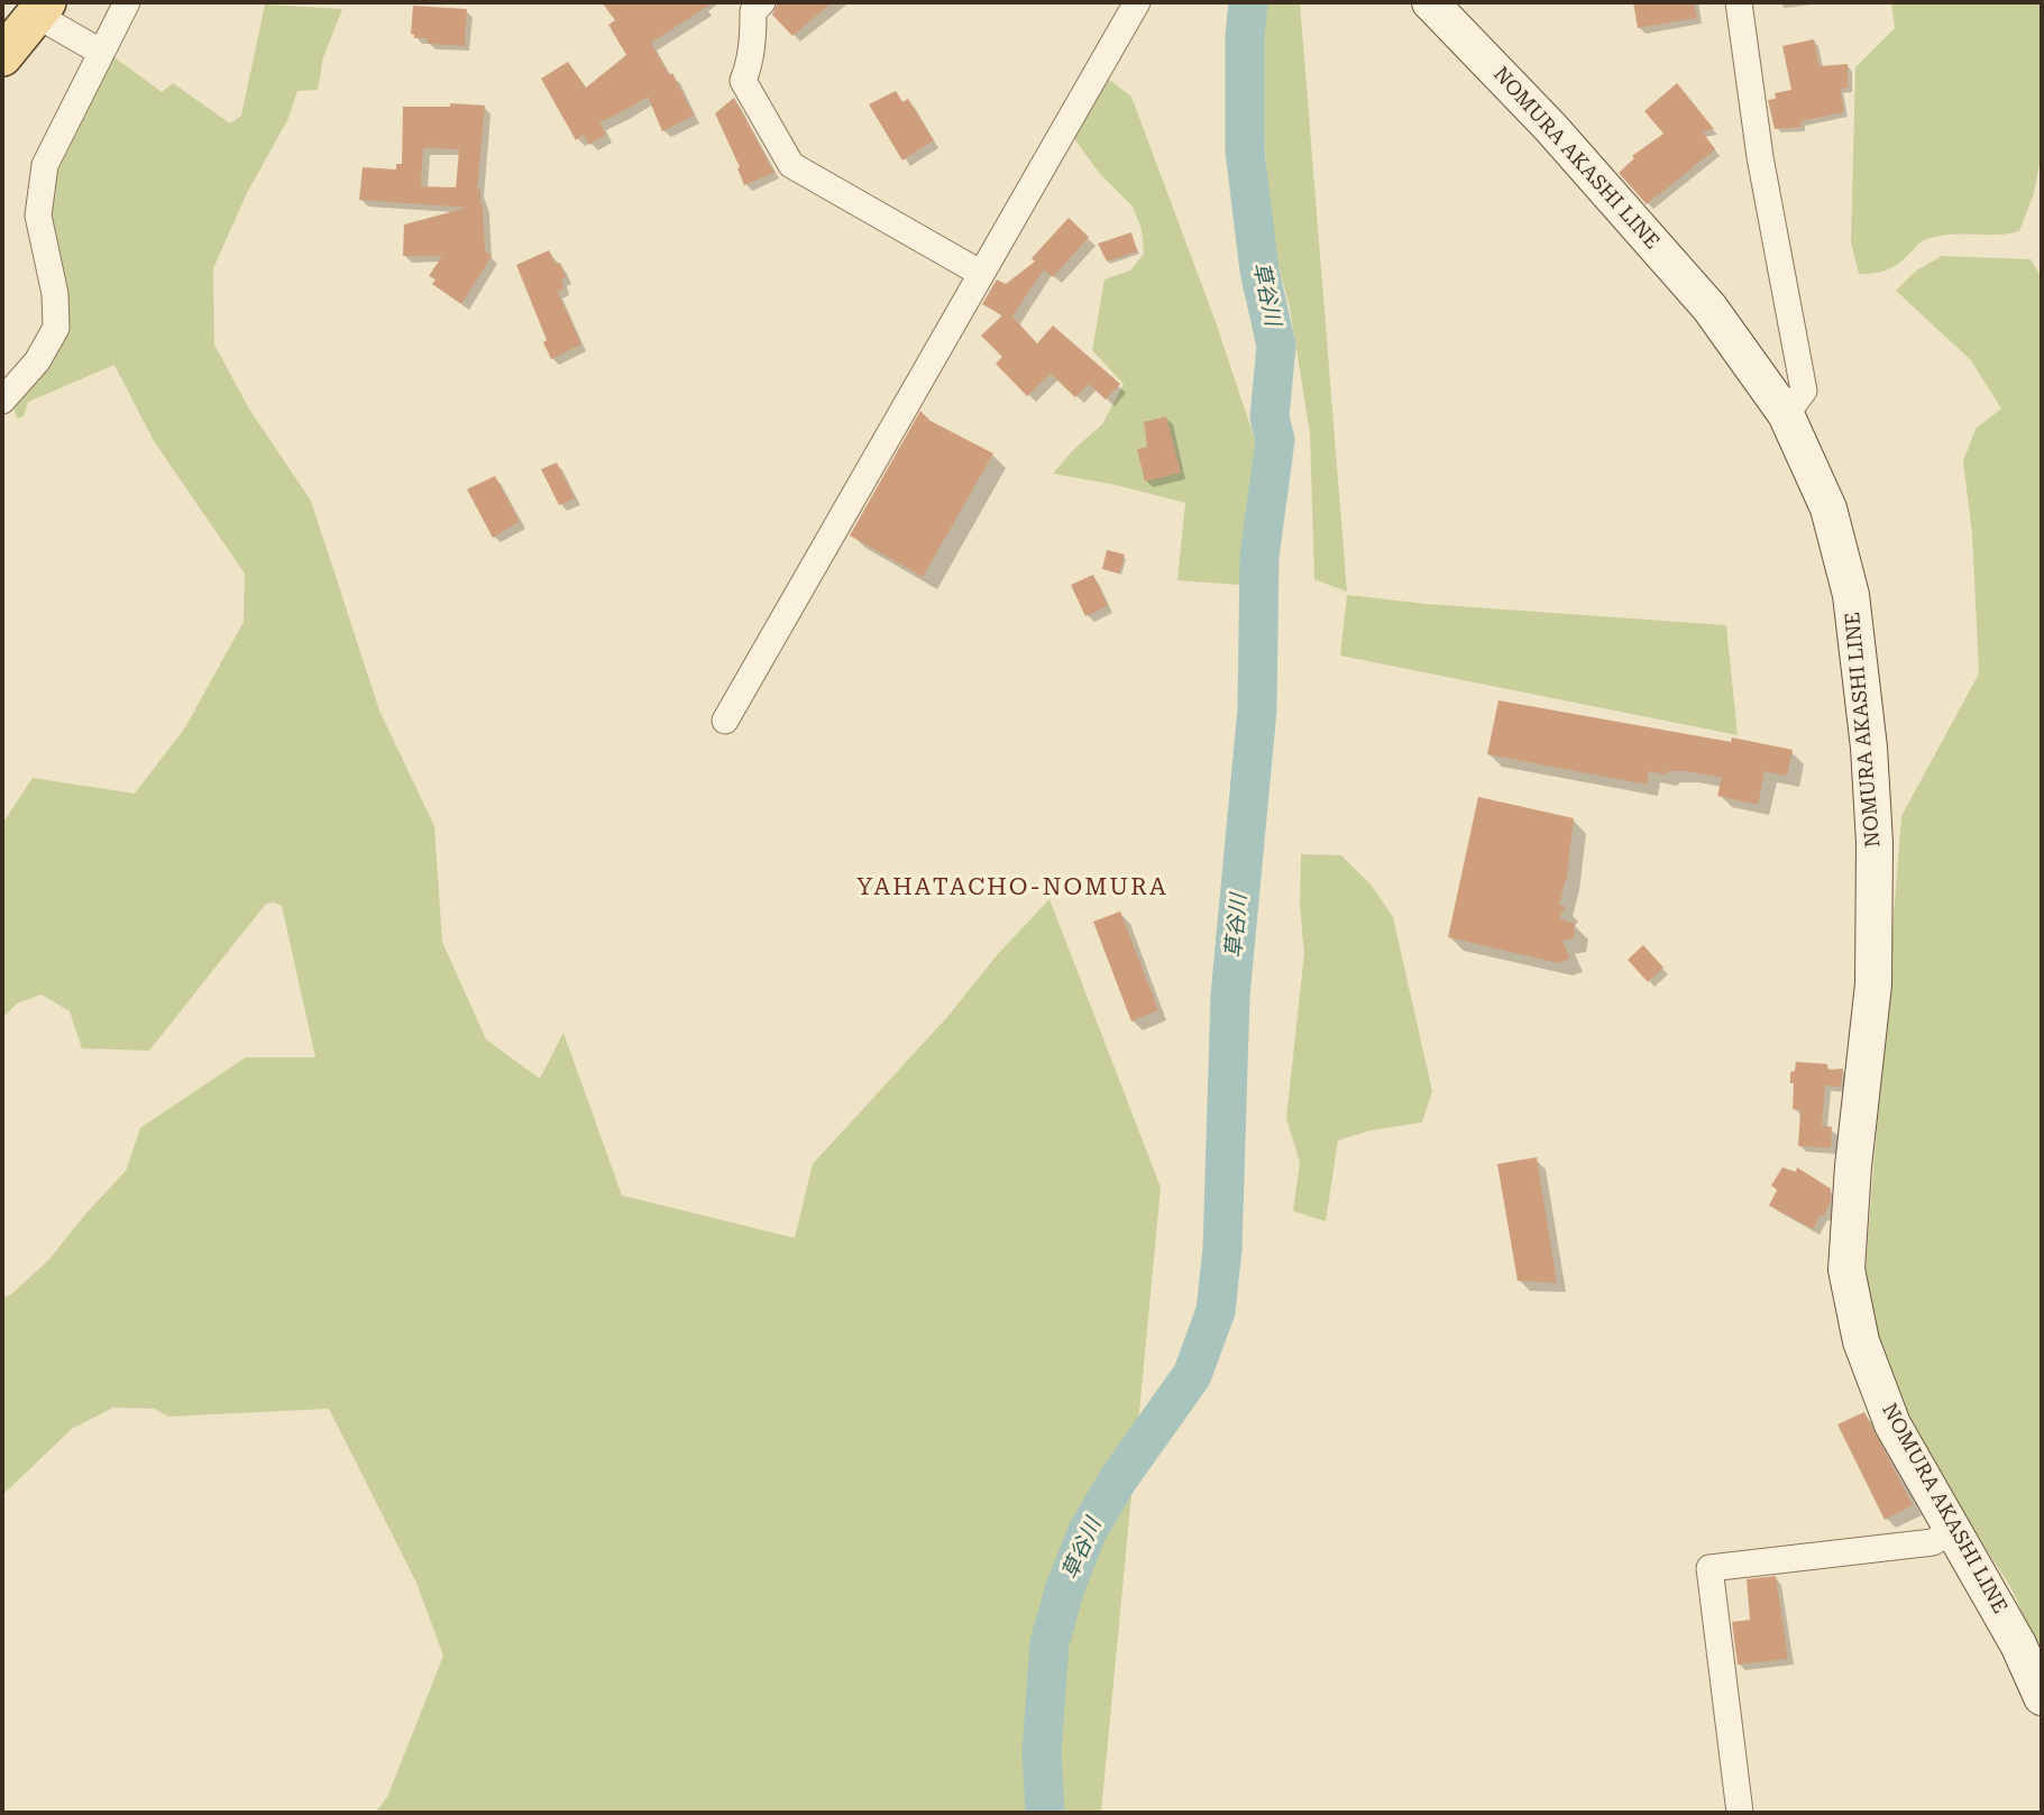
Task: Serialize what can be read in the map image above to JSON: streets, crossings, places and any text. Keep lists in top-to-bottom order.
{
  "streets": {
    "main road": ["NOMURA AKASHI LINE"]
  },
  "districts": ["YAHATACHO-NOMURA"],
  "water": ["草谷川"]
}
